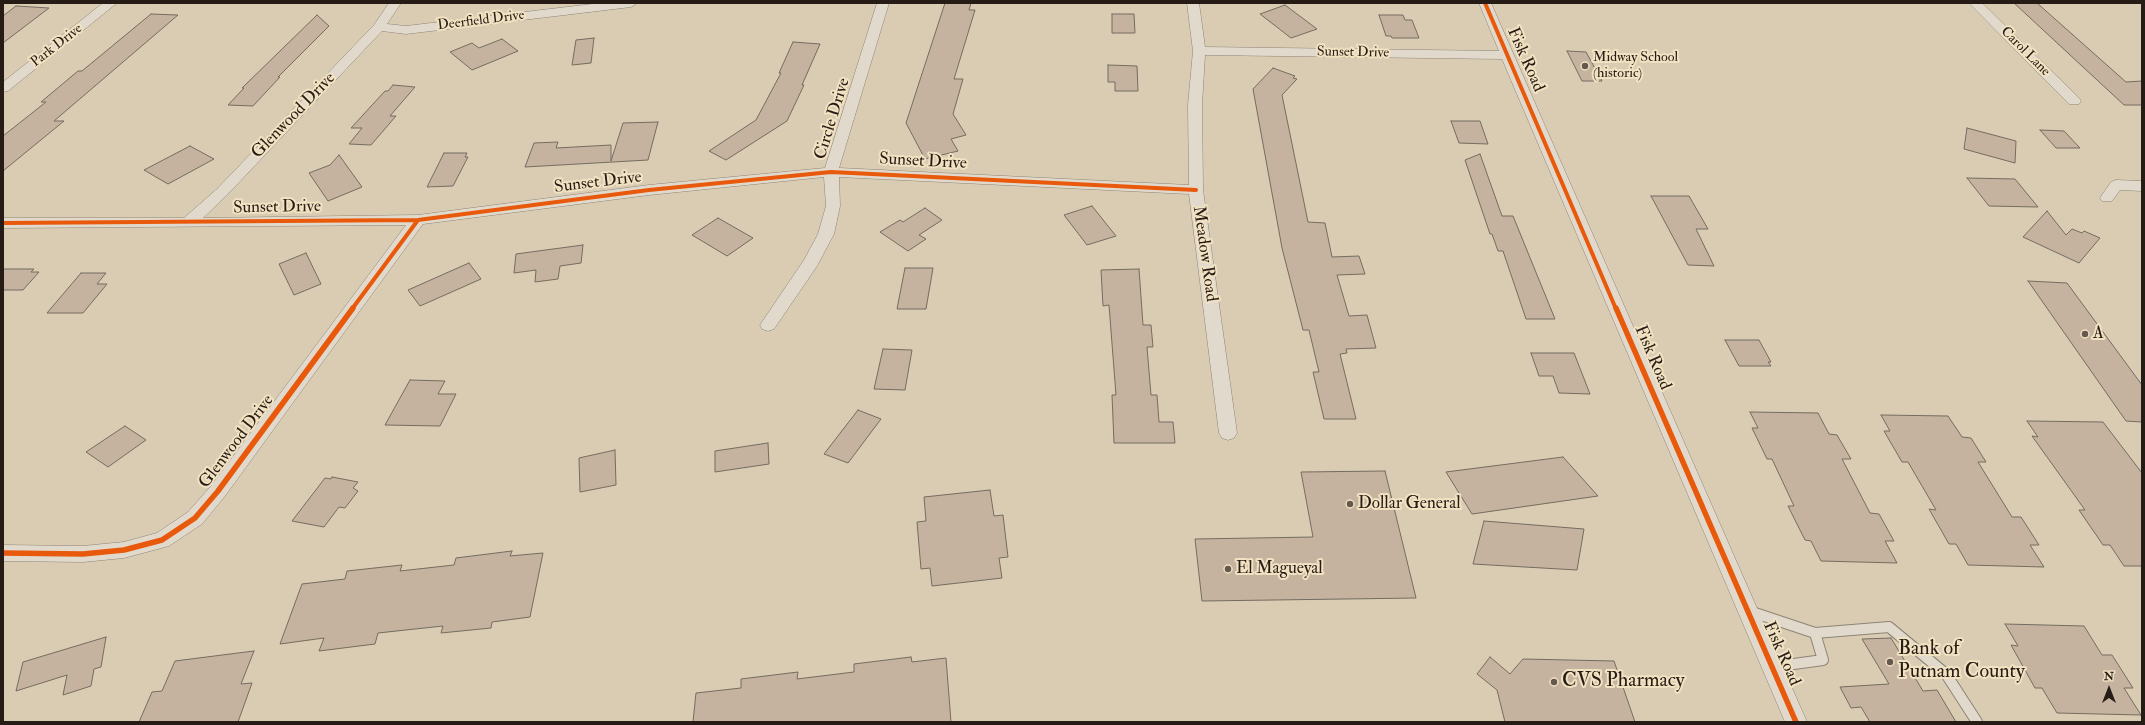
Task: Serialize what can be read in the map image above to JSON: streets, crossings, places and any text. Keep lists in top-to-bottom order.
{
  "streets": {
    "street": [
      "Deerfield Drive",
      "Park Drive",
      "Carol Lane",
      "Sunset Drive",
      "Fisk Road",
      "Glenwood Drive",
      "Circle Drive",
      "Meadow Road"
    ]
  },
  "crossings": [
    ["Deerfield Drive", "Glenwood Drive"],
    ["Sunset Drive", "Fisk Road"],
    ["Sunset Drive", "Glenwood Drive"],
    ["Sunset Drive", "Circle Drive"],
    ["Sunset Drive", "Meadow Road"]
  ],
  "places": [
    "Midway School (historic)",
    "A",
    "Dollar General",
    "El Magueyal",
    "Bank of Putnam County",
    "CVS Pharmacy"
  ],
  "north": "top"
}
